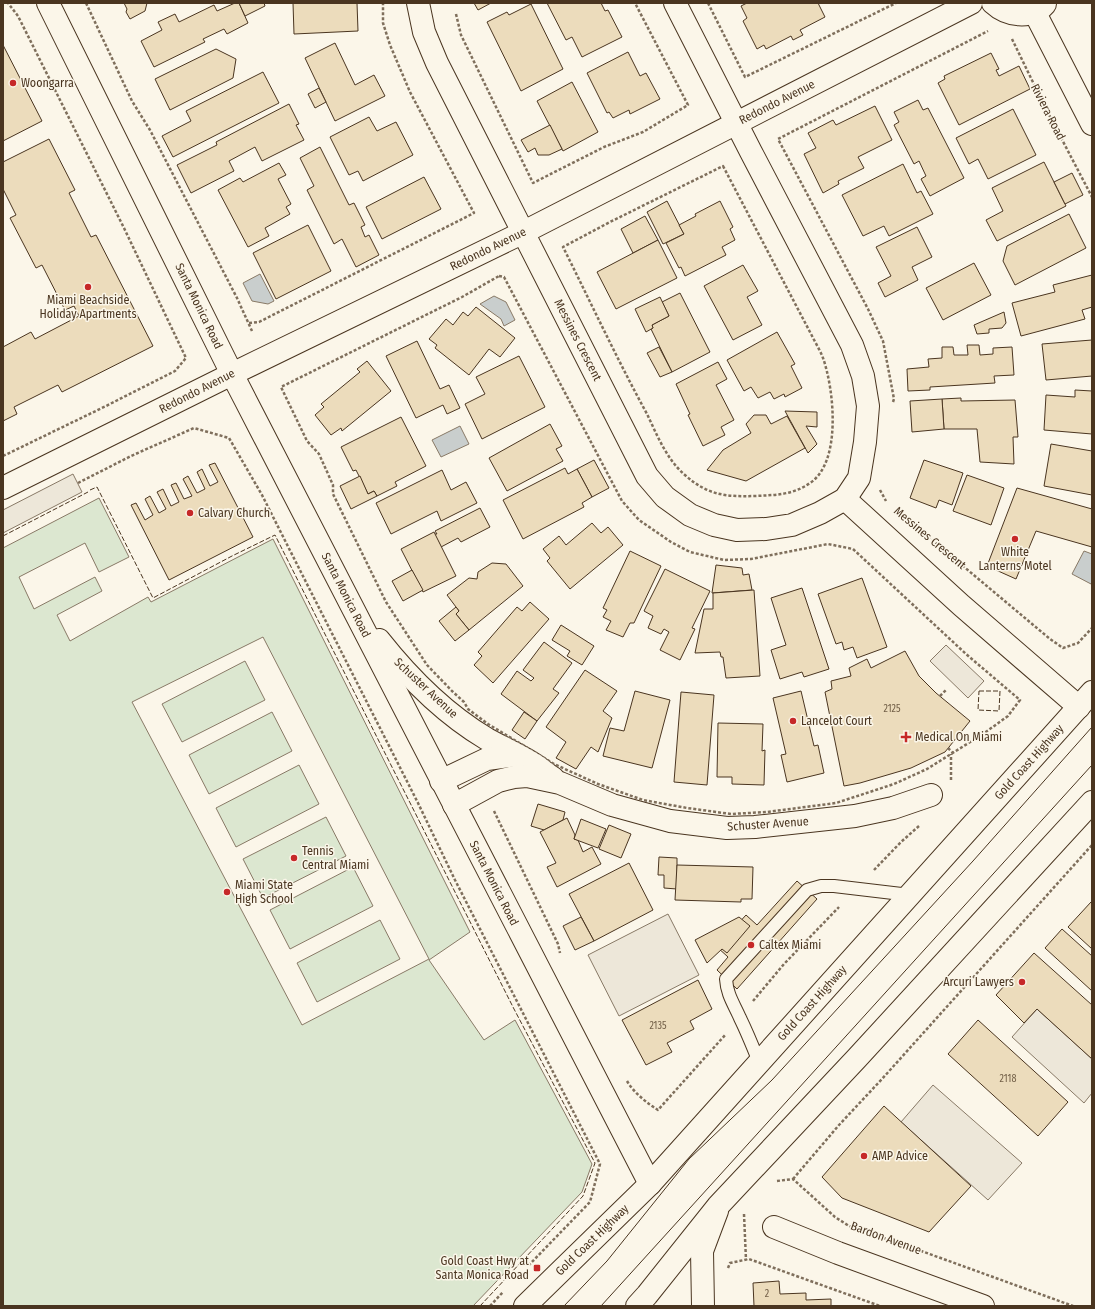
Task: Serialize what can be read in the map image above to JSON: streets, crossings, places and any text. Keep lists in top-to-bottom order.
{
  "streets": {
    "main road": [
      "Redondo Avenue",
      "Santa Monica Road",
      "Messines Crescent",
      "Schuster Avenue",
      "Gold Coast Highway"
    ],
    "path": ["Riviera Road", "Bardon Avenue"]
  },
  "crossings": [
    ["Redondo Avenue", "Santa Monica Road"],
    ["Redondo Avenue", "Messines Crescent"],
    ["Santa Monica Road", "Schuster Avenue"],
    ["Santa Monica Road", "Gold Coast Highway"]
  ],
  "places": {
    "other": [
      "Woongarra",
      "Miami Beachside Holiday Apartments",
      "Calvary Church",
      "White Lanterns Motel",
      "Lancelot Court",
      "Tennis Central Miami",
      "Miami State High School",
      "Caltex Miami",
      "Arcuri Lawyers",
      "AMP Advice"
    ],
    "health": ["Medical On Miami"],
    "transit": ["Gold Coast Hwy at Santa Monica Road"]
  },
  "house_numbers": [
    "2125",
    "2135",
    "2118",
    "2"
  ]
}
